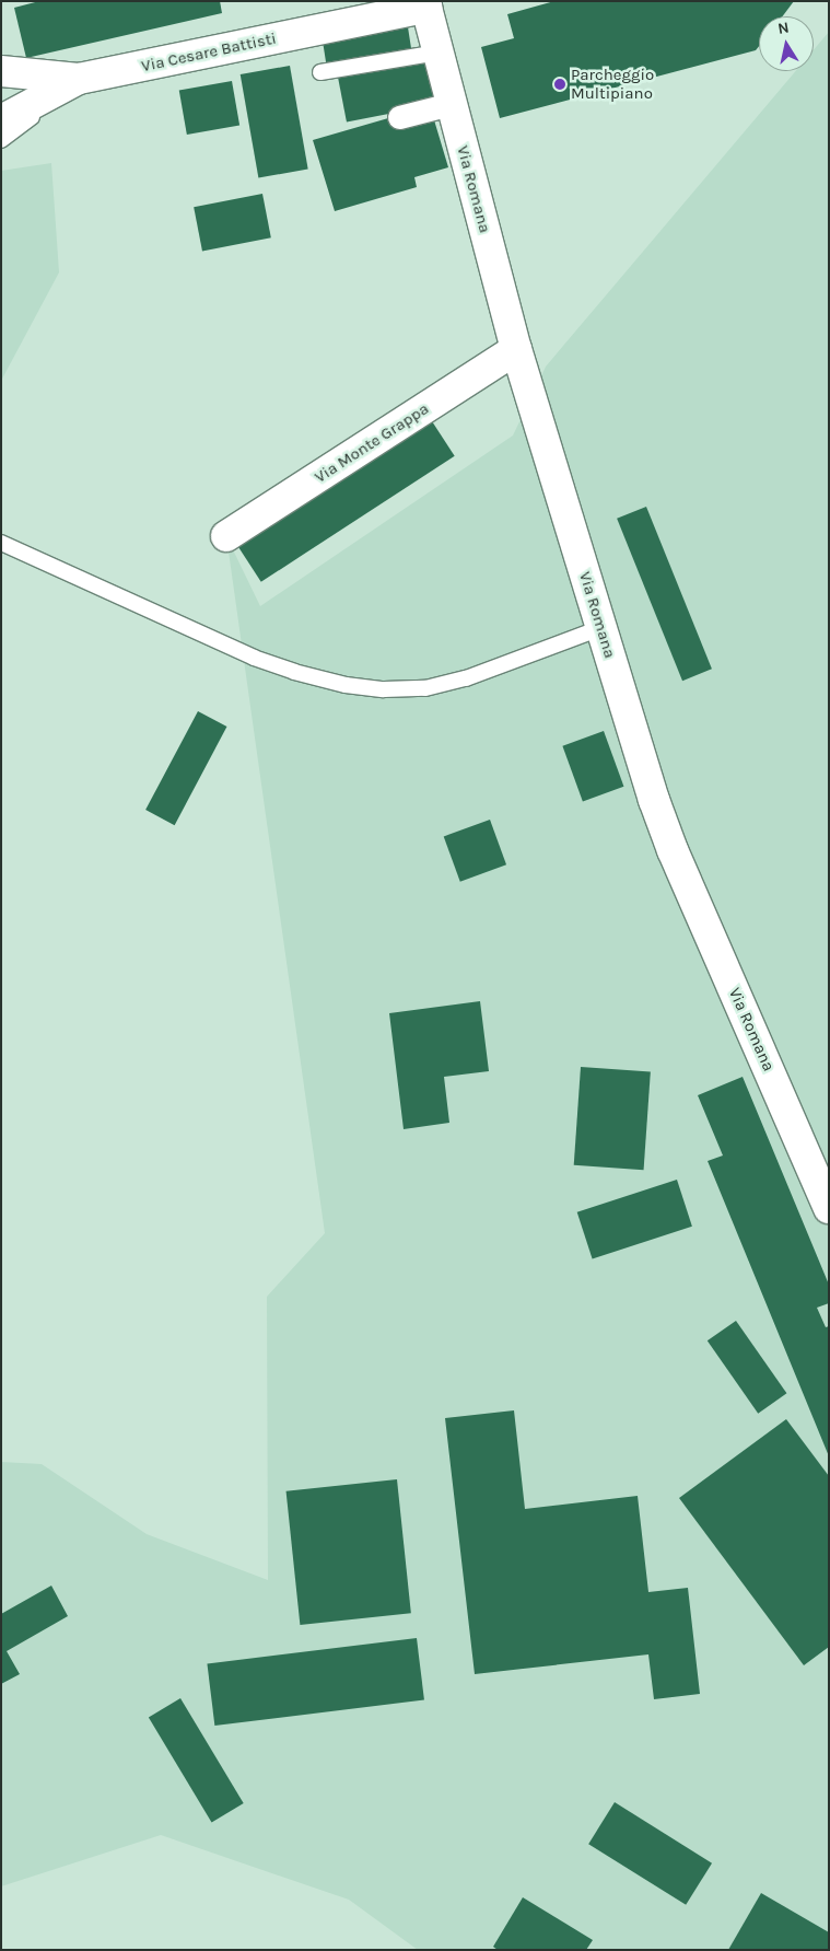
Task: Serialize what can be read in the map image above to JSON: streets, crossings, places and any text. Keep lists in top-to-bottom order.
{
  "streets": {
    "street": ["Via Cesare Battisti", "Via Romana", "Via Monte Grappa"]
  },
  "crossings": [
    ["Via Cesare Battisti", "Via Romana"],
    ["Via Romana", "Via Monte Grappa"]
  ],
  "places": ["Parcheggio Multipiano"],
  "north": "top"
}
